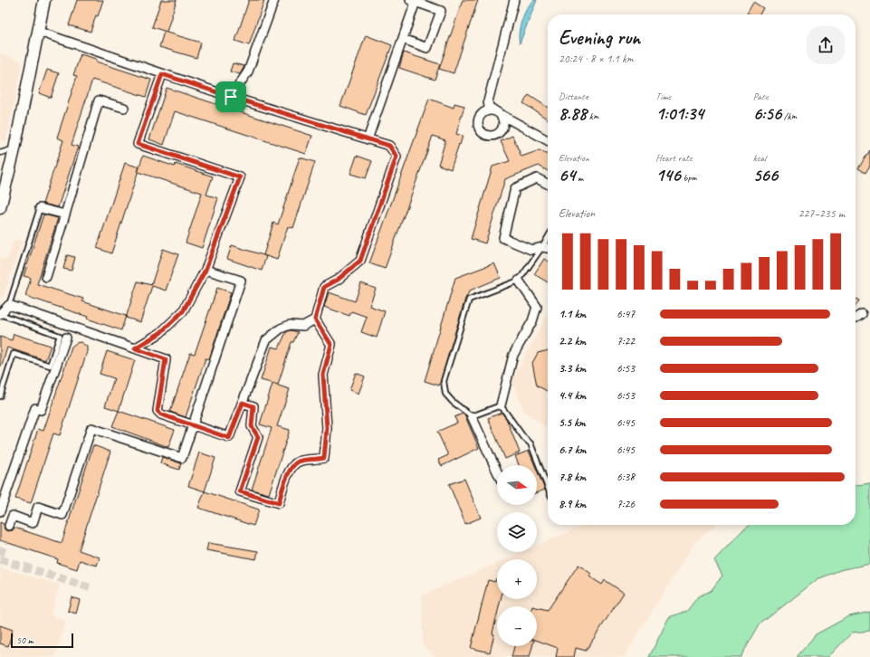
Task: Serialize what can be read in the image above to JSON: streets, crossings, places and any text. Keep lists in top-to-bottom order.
{
  "scale_bar": "50 m",
  "north": "right",
  "page": {
    "heading": ["Evening run", "20:24 · 8 × 1.1 km"],
    "stats": [
      ["Distance", "8.88 km"],
      ["Time", "1:01:34"],
      ["Pace", "6:56 /km"],
      ["Elevation", "64 m"],
      ["Heart rate", "146 bpm"],
      ["kcal", "566"]
    ],
    "chart": ["Elevation", "227–235 m"],
    "list": [
      {
        "name": "1.1 km",
        "note": "6:47"
      },
      {
        "name": "2.2 km",
        "note": "7:22"
      },
      {
        "name": "3.3 km",
        "note": "6:53"
      },
      {
        "name": "4.4 km",
        "note": "6:53"
      },
      {
        "name": "5.5 km",
        "note": "6:45"
      },
      {
        "name": "6.7 km",
        "note": "6:45"
      },
      {
        "name": "7.8 km",
        "note": "6:38"
      },
      {
        "name": "8.9 km",
        "note": "7:26"
      }
    ],
    "map_buttons": ["+", "−"],
    "scale": "50 m"
  }
}
